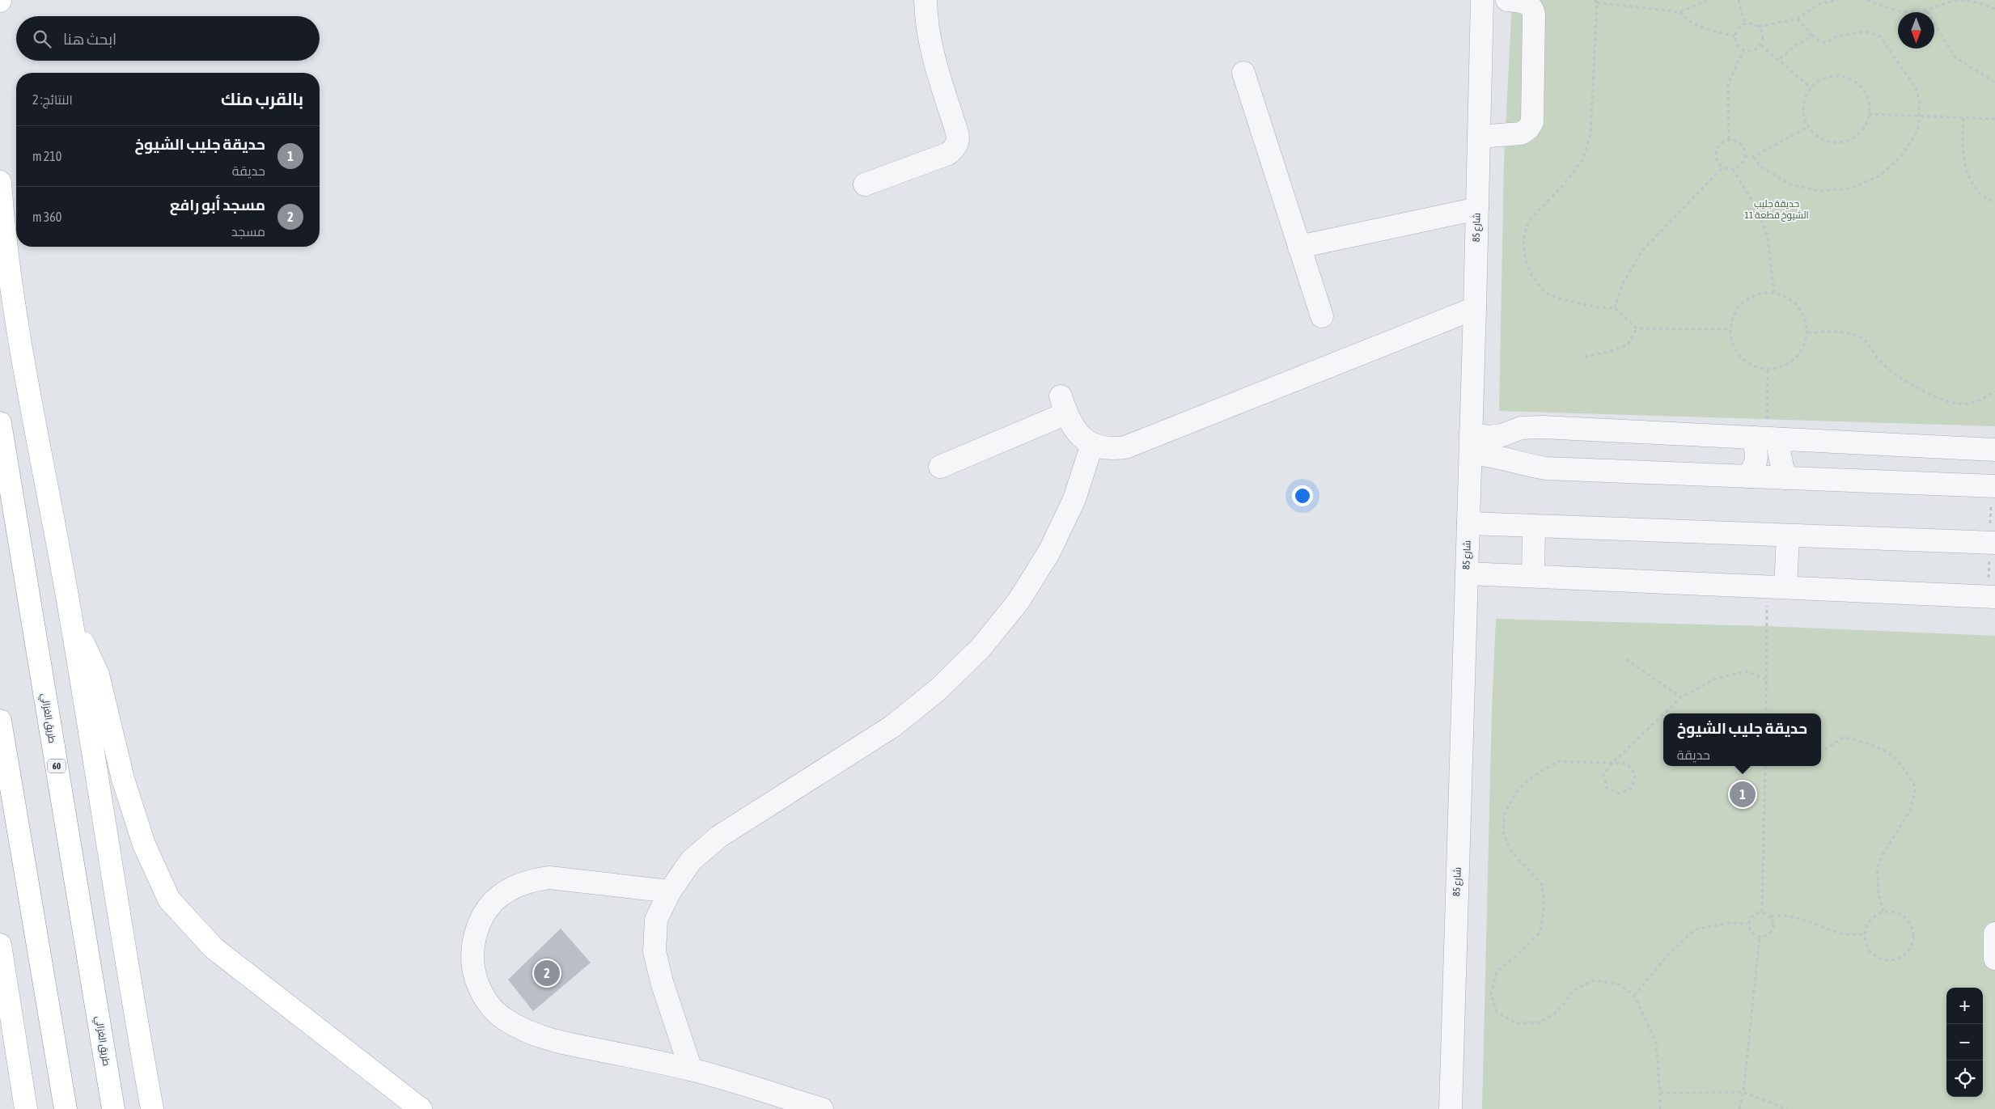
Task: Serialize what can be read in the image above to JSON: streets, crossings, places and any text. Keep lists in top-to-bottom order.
{
  "streets": {
    "main road": ["طريق الغزالي", "60"],
    "street": ["شارع 85"]
  },
  "parks": ["حديقة جليب الشيوخ قطعة 11"],
  "north": "bottom",
  "page": {
    "search": "ابحث هنا",
    "heading": ["بالقرب منك", "النتائج: 2"],
    "list": [
      {
        "mark": "1",
        "name": "حديقة جليب الشيوخ",
        "note": "حديقة",
        "value": "210 m"
      },
      {
        "mark": "2",
        "name": "مسجد أبو رافع",
        "note": "مسجد",
        "value": "360 m"
      }
    ],
    "popup": ["حديقة جليب الشيوخ", "حديقة"],
    "pins": ["1", "2"],
    "map_buttons": ["+", "−"]
  }
}
